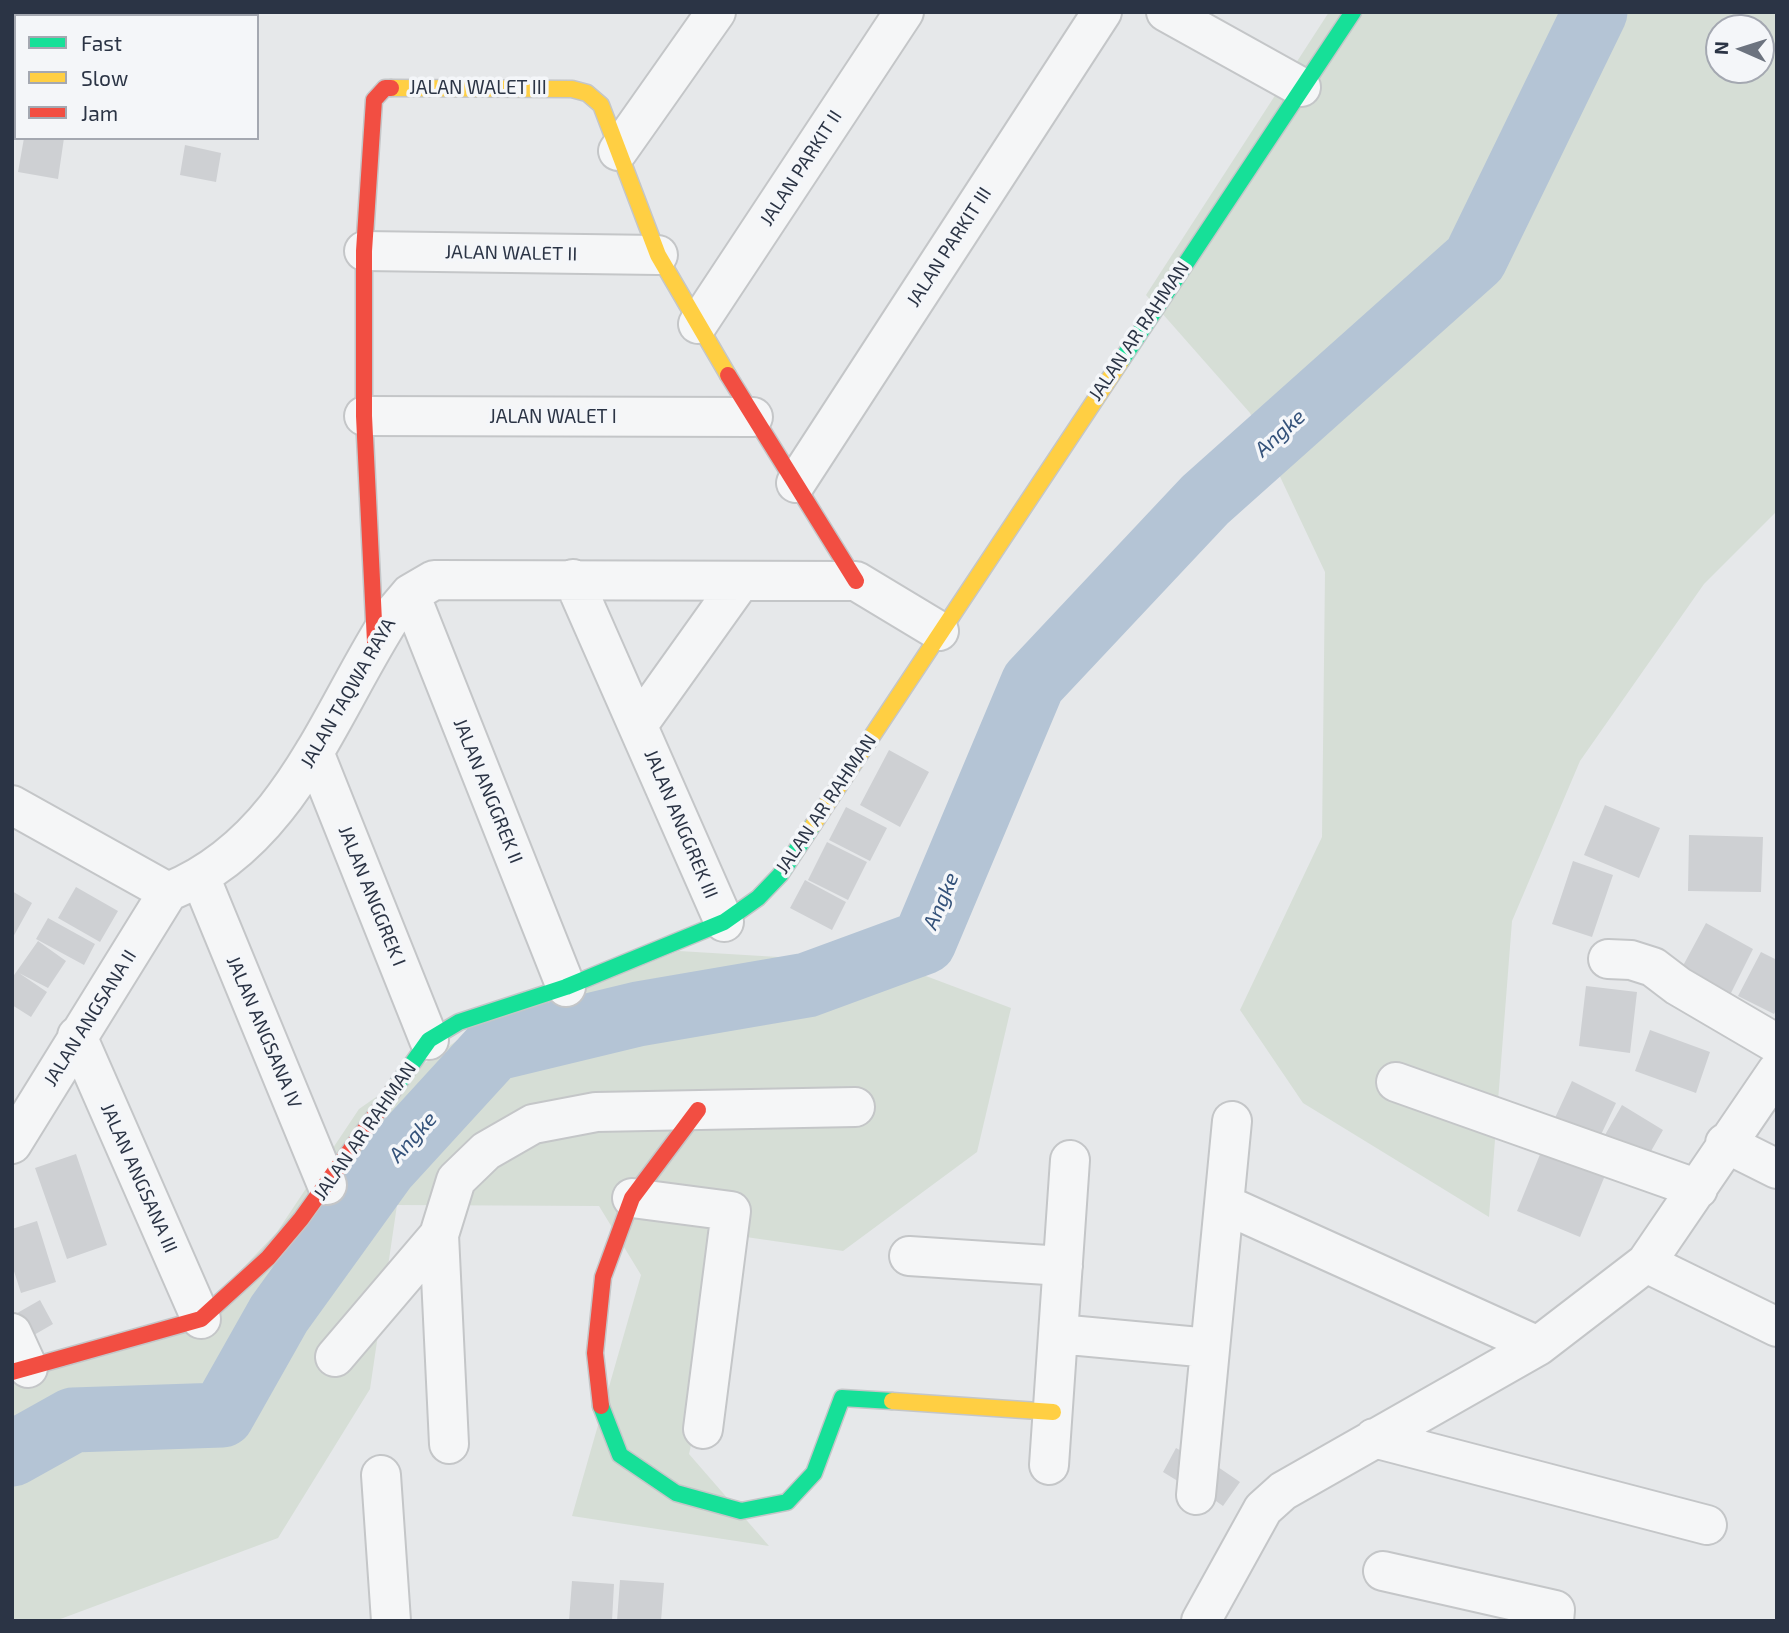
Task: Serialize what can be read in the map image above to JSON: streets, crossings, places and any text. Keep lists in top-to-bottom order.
{
  "streets": {
    "street": [
      "JALAN WALET III",
      "JALAN PARKIT II",
      "JALAN PARKIT III",
      "JALAN WALET II",
      "JALAN AR RAHMAN",
      "JALAN WALET I",
      "JALAN TAQWA RAYA",
      "JALAN ANGGREK II",
      "JALAN ANGGREK III",
      "JALAN ANGGREK I",
      "JALAN ANGSANA II",
      "JALAN ANGSANA IV",
      "JALAN ANGSANA III"
    ]
  },
  "crossings": [
    ["JALAN WALET III", "JALAN WALET II"],
    ["JALAN AR RAHMAN", "JALAN ANGGREK II"],
    ["JALAN AR RAHMAN", "JALAN ANGGREK III"],
    ["JALAN AR RAHMAN", "JALAN ANGGREK I"],
    ["JALAN AR RAHMAN", "JALAN ANGSANA IV"],
    ["JALAN AR RAHMAN", "JALAN ANGSANA III"],
    ["JALAN TAQWA RAYA", "JALAN ANGGREK II"],
    ["JALAN TAQWA RAYA", "JALAN ANGGREK III"],
    ["JALAN TAQWA RAYA", "JALAN ANGGREK I"],
    ["JALAN TAQWA RAYA", "JALAN ANGSANA II"],
    ["JALAN TAQWA RAYA", "JALAN ANGSANA IV"],
    ["JALAN ANGSANA II", "JALAN ANGSANA IV"],
    ["JALAN ANGSANA II", "JALAN ANGSANA III"]
  ],
  "water": ["Angke"],
  "legend": ["Fast", "Slow", "Jam"],
  "north": "left"
}
